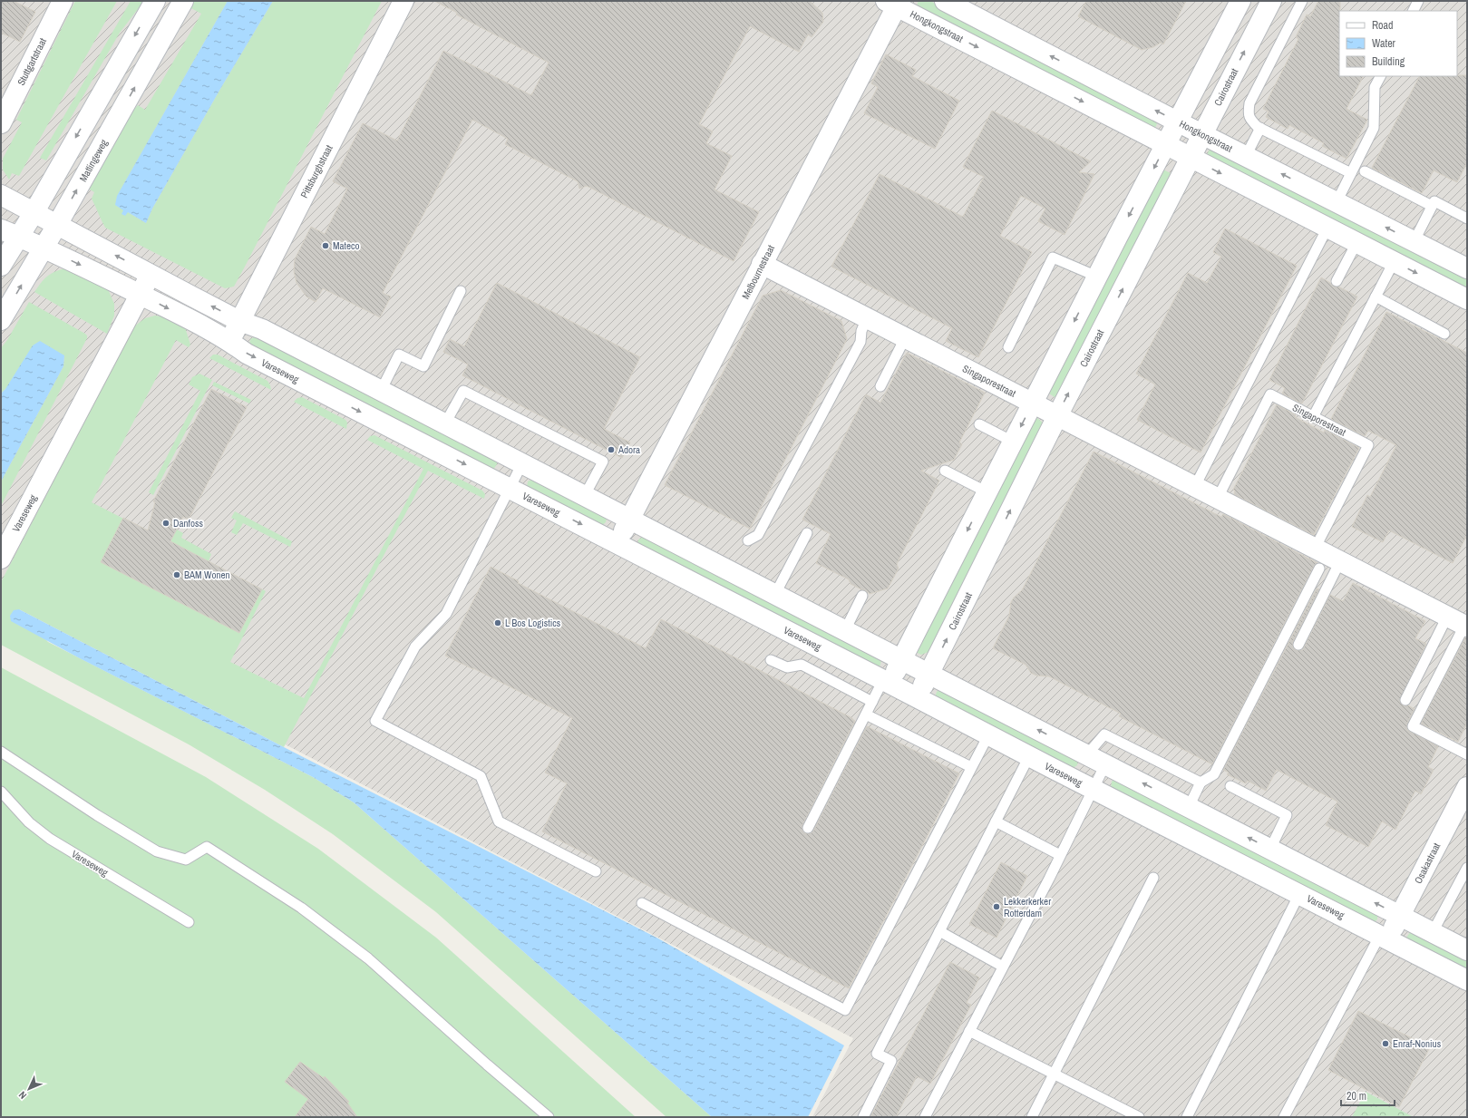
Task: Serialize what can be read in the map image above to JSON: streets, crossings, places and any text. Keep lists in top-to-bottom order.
{
  "streets": {
    "street": [
      "Hongkongstraat",
      "Stuttgartstraat",
      "Cairostraat",
      "Matlingeweg",
      "Pittsburghstraat",
      "Melbournestraat",
      "Vareseweg",
      "Singaporestraat",
      "Osakastraat"
    ]
  },
  "crossings": [
    ["Hongkongstraat", "Cairostraat"],
    ["Hongkongstraat", "Melbournestraat"],
    ["Cairostraat", "Vareseweg"],
    ["Cairostraat", "Singaporestraat"],
    ["Matlingeweg", "Vareseweg"],
    ["Pittsburghstraat", "Vareseweg"],
    ["Melbournestraat", "Vareseweg"],
    ["Melbournestraat", "Singaporestraat"],
    ["Vareseweg", "Osakastraat"]
  ],
  "places": [
    "Mateco",
    "Adora",
    "Danfoss",
    "BAM Wonen",
    "L Bos Logistics",
    "Lekkerkerker Rotterdam",
    "Enraf-Nonius"
  ],
  "legend": ["Road", "Water", "Building"],
  "scale_bar": "20 m",
  "north": "bottom left"
}
